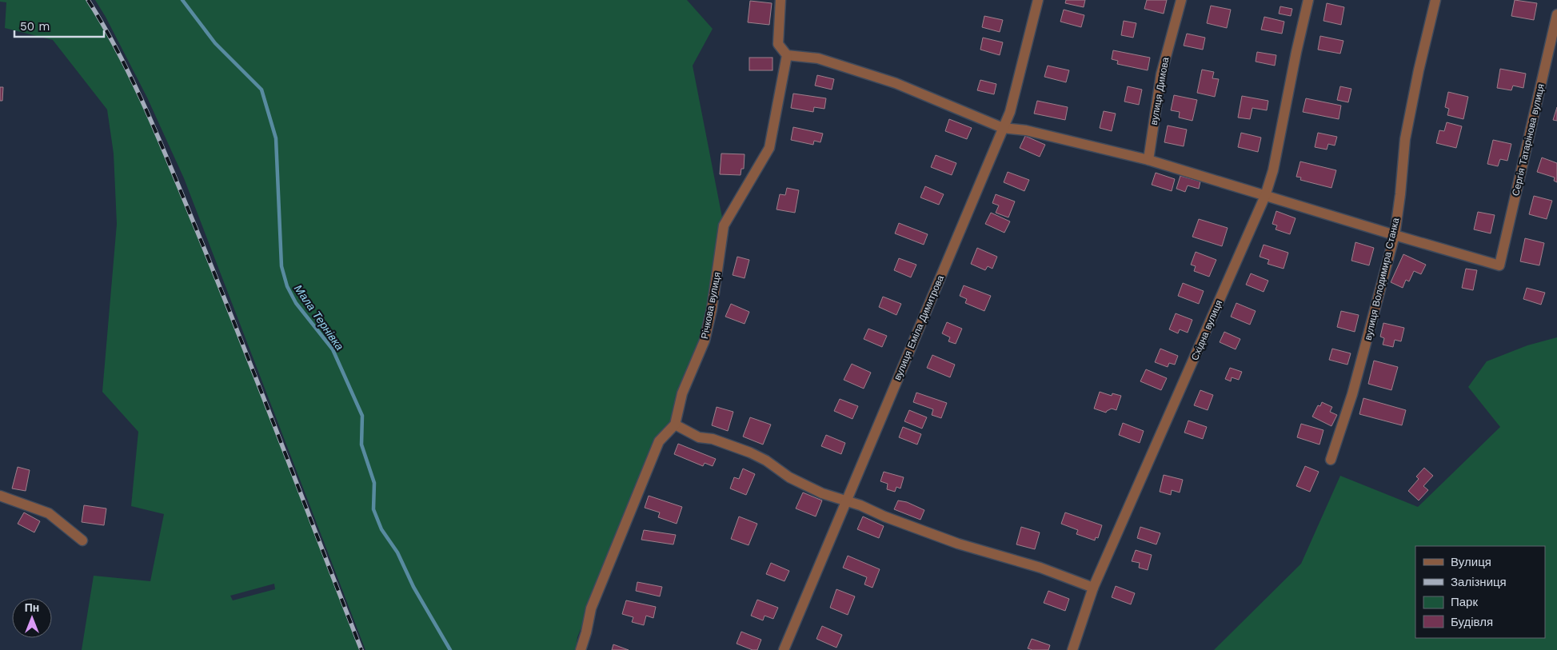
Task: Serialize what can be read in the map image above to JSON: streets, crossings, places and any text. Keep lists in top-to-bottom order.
{
  "streets": {
    "street": [
      "вулиця Димова",
      "Сергія Татарінова вулиця",
      "вулиця Володимира Станка",
      "Річкова вулиця",
      "вулиця Еміла Димитрова",
      "Східна вулиця"
    ]
  },
  "crossings": [
    ["Сергія Татарінова вулиця", "вулиця Володимира Станка"]
  ],
  "water": ["Мала Тернівка"],
  "legend": [
    "Вулиця",
    "Залізниця",
    "Парк",
    "Будівля"
  ],
  "scale_bar": "50 m",
  "north": "top"
}
